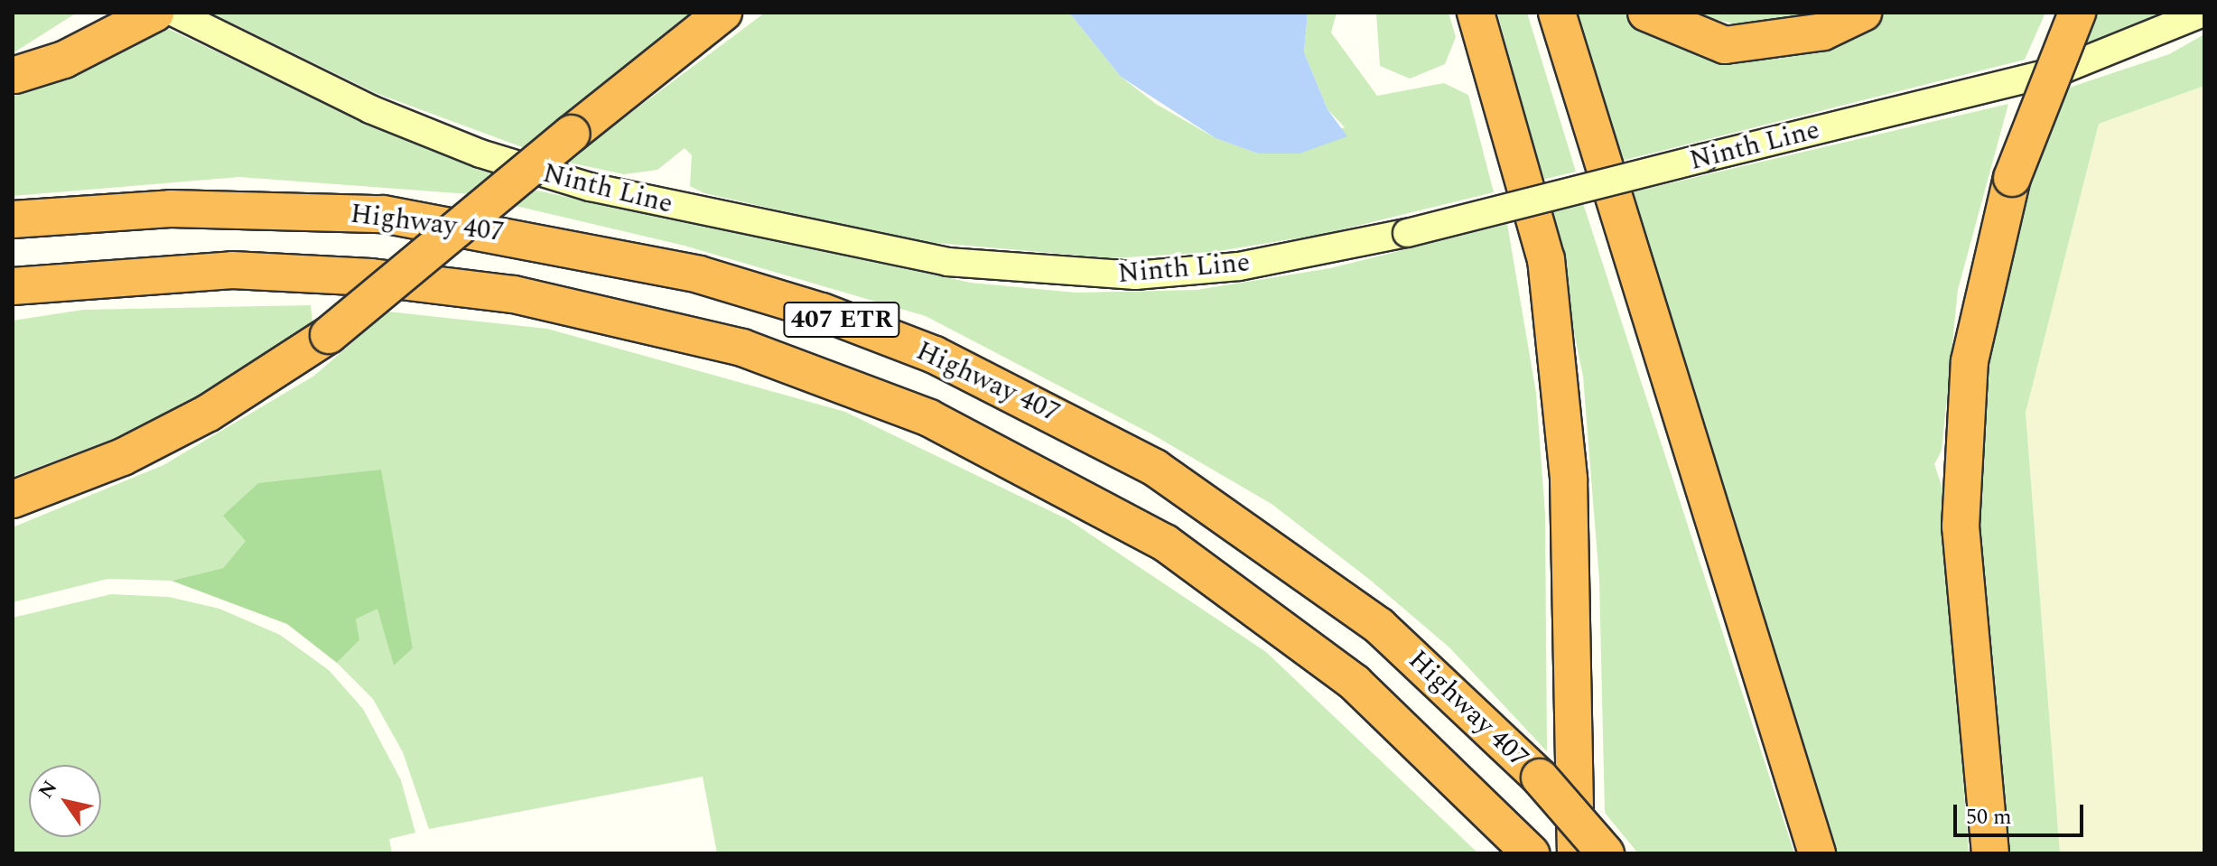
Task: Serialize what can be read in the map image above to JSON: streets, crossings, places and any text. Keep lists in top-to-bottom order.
{
  "streets": {
    "highway": ["Highway 407", "407 ETR"],
    "main road": ["Ninth Line"]
  },
  "scale_bar": "50 m",
  "north": "top left"
}
